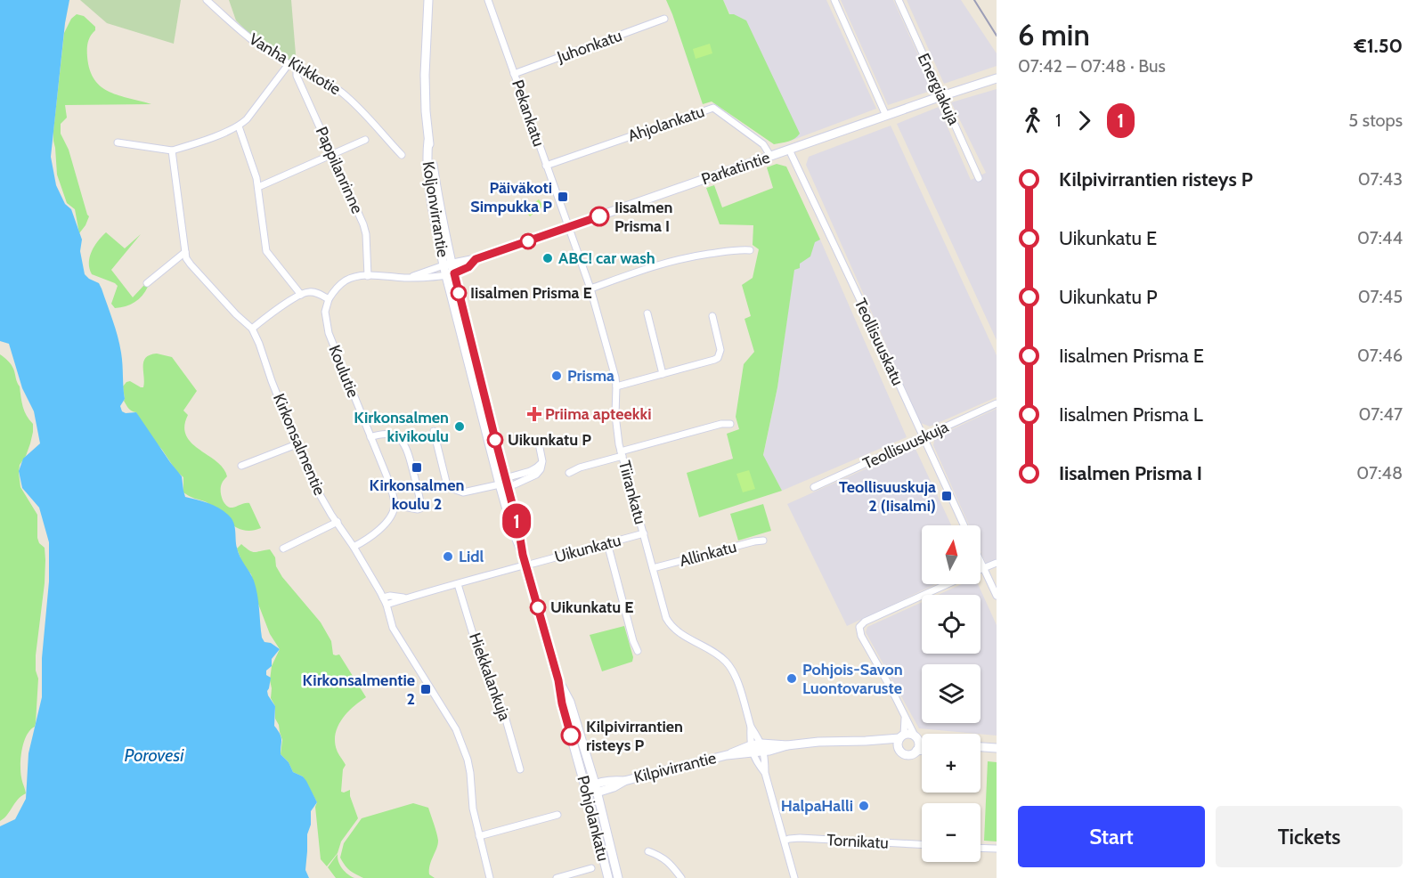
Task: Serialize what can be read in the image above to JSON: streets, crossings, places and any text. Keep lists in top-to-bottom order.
{
  "streets": {
    "main road": [
      "Parkatintie",
      "Koljonvirrantie",
      "Kilpivirrantie",
      "Pohjolankatu"
    ],
    "street": [
      "Juhonkatu",
      "Vanha Kirkkotie",
      "Energiakuja",
      "Pekankatu",
      "Ahjolankatu",
      "Pappilanrinne",
      "Teollisuuskatu",
      "Koulutie",
      "Kirkonsalmentie",
      "Teollisuuskuja",
      "Tiirankatu",
      "Uikunkatu",
      "Allinkatu",
      "Hiekkalankuja",
      "Tornikatu"
    ]
  },
  "crossings": [
    ["Juhonkatu", "Pekankatu"],
    ["Vanha Kirkkotie", "Pappilanrinne"],
    ["Energiakuja", "Parkatintie"],
    ["Pekankatu", "Ahjolankatu"],
    ["Pekankatu", "Parkatintie"],
    ["Pekankatu", "Tiirankatu"],
    ["Ahjolankatu", "Parkatintie"],
    ["Parkatintie", "Koljonvirrantie"],
    ["Parkatintie", "Teollisuuskatu"],
    ["Parkatintie", "Tiirankatu"],
    ["Koljonvirrantie", "Pohjolankatu"],
    ["Teollisuuskatu", "Teollisuuskuja"],
    ["Tiirankatu", "Uikunkatu"],
    ["Tiirankatu", "Allinkatu"],
    ["Tiirankatu", "Kilpivirrantie"],
    ["Kilpivirrantie", "Pohjolankatu"]
  ],
  "water": ["Porovesi"],
  "places": {
    "transit": [
      "Päiväkoti Simpukka P",
      "Kirkonsalmen koulu 2",
      "Teollisuuskuja 2 (Iisalmi)",
      "Kirkonsalmentie 2"
    ],
    "other": [
      "Iisalmen Prisma I",
      "ABC! car wash",
      "Iisalmen Prisma E",
      "Prisma",
      "Kirkonsalmen kivikoulu",
      "Uikunkatu P",
      "Lidl",
      "Uikunkatu E",
      "Pohjois-Savon Luontovaruste",
      "Kilpivirrantien risteys P",
      "HalpaHalli"
    ],
    "health": ["Priima apteekki"]
  },
  "lines": ["bus line 1"],
  "north": "top",
  "page": {
    "on_map": "1",
    "heading": ["6 min", "07:42 – 07:48 · Bus", "€1.50"],
    "legs": ["1", "1", "5 stops"],
    "list": [
      {
        "name": "Kilpivirrantien risteys P",
        "value": "07:43"
      },
      {
        "name": "Uikunkatu E",
        "value": "07:44"
      },
      {
        "name": "Uikunkatu P",
        "value": "07:45"
      },
      {
        "name": "Iisalmen Prisma E",
        "value": "07:46"
      },
      {
        "name": "Iisalmen Prisma L",
        "value": "07:47"
      },
      {
        "name": "Iisalmen Prisma I",
        "value": "07:48"
      }
    ],
    "map_buttons": ["+", "−"],
    "buttons": ["Start", "Tickets"]
  }
}
